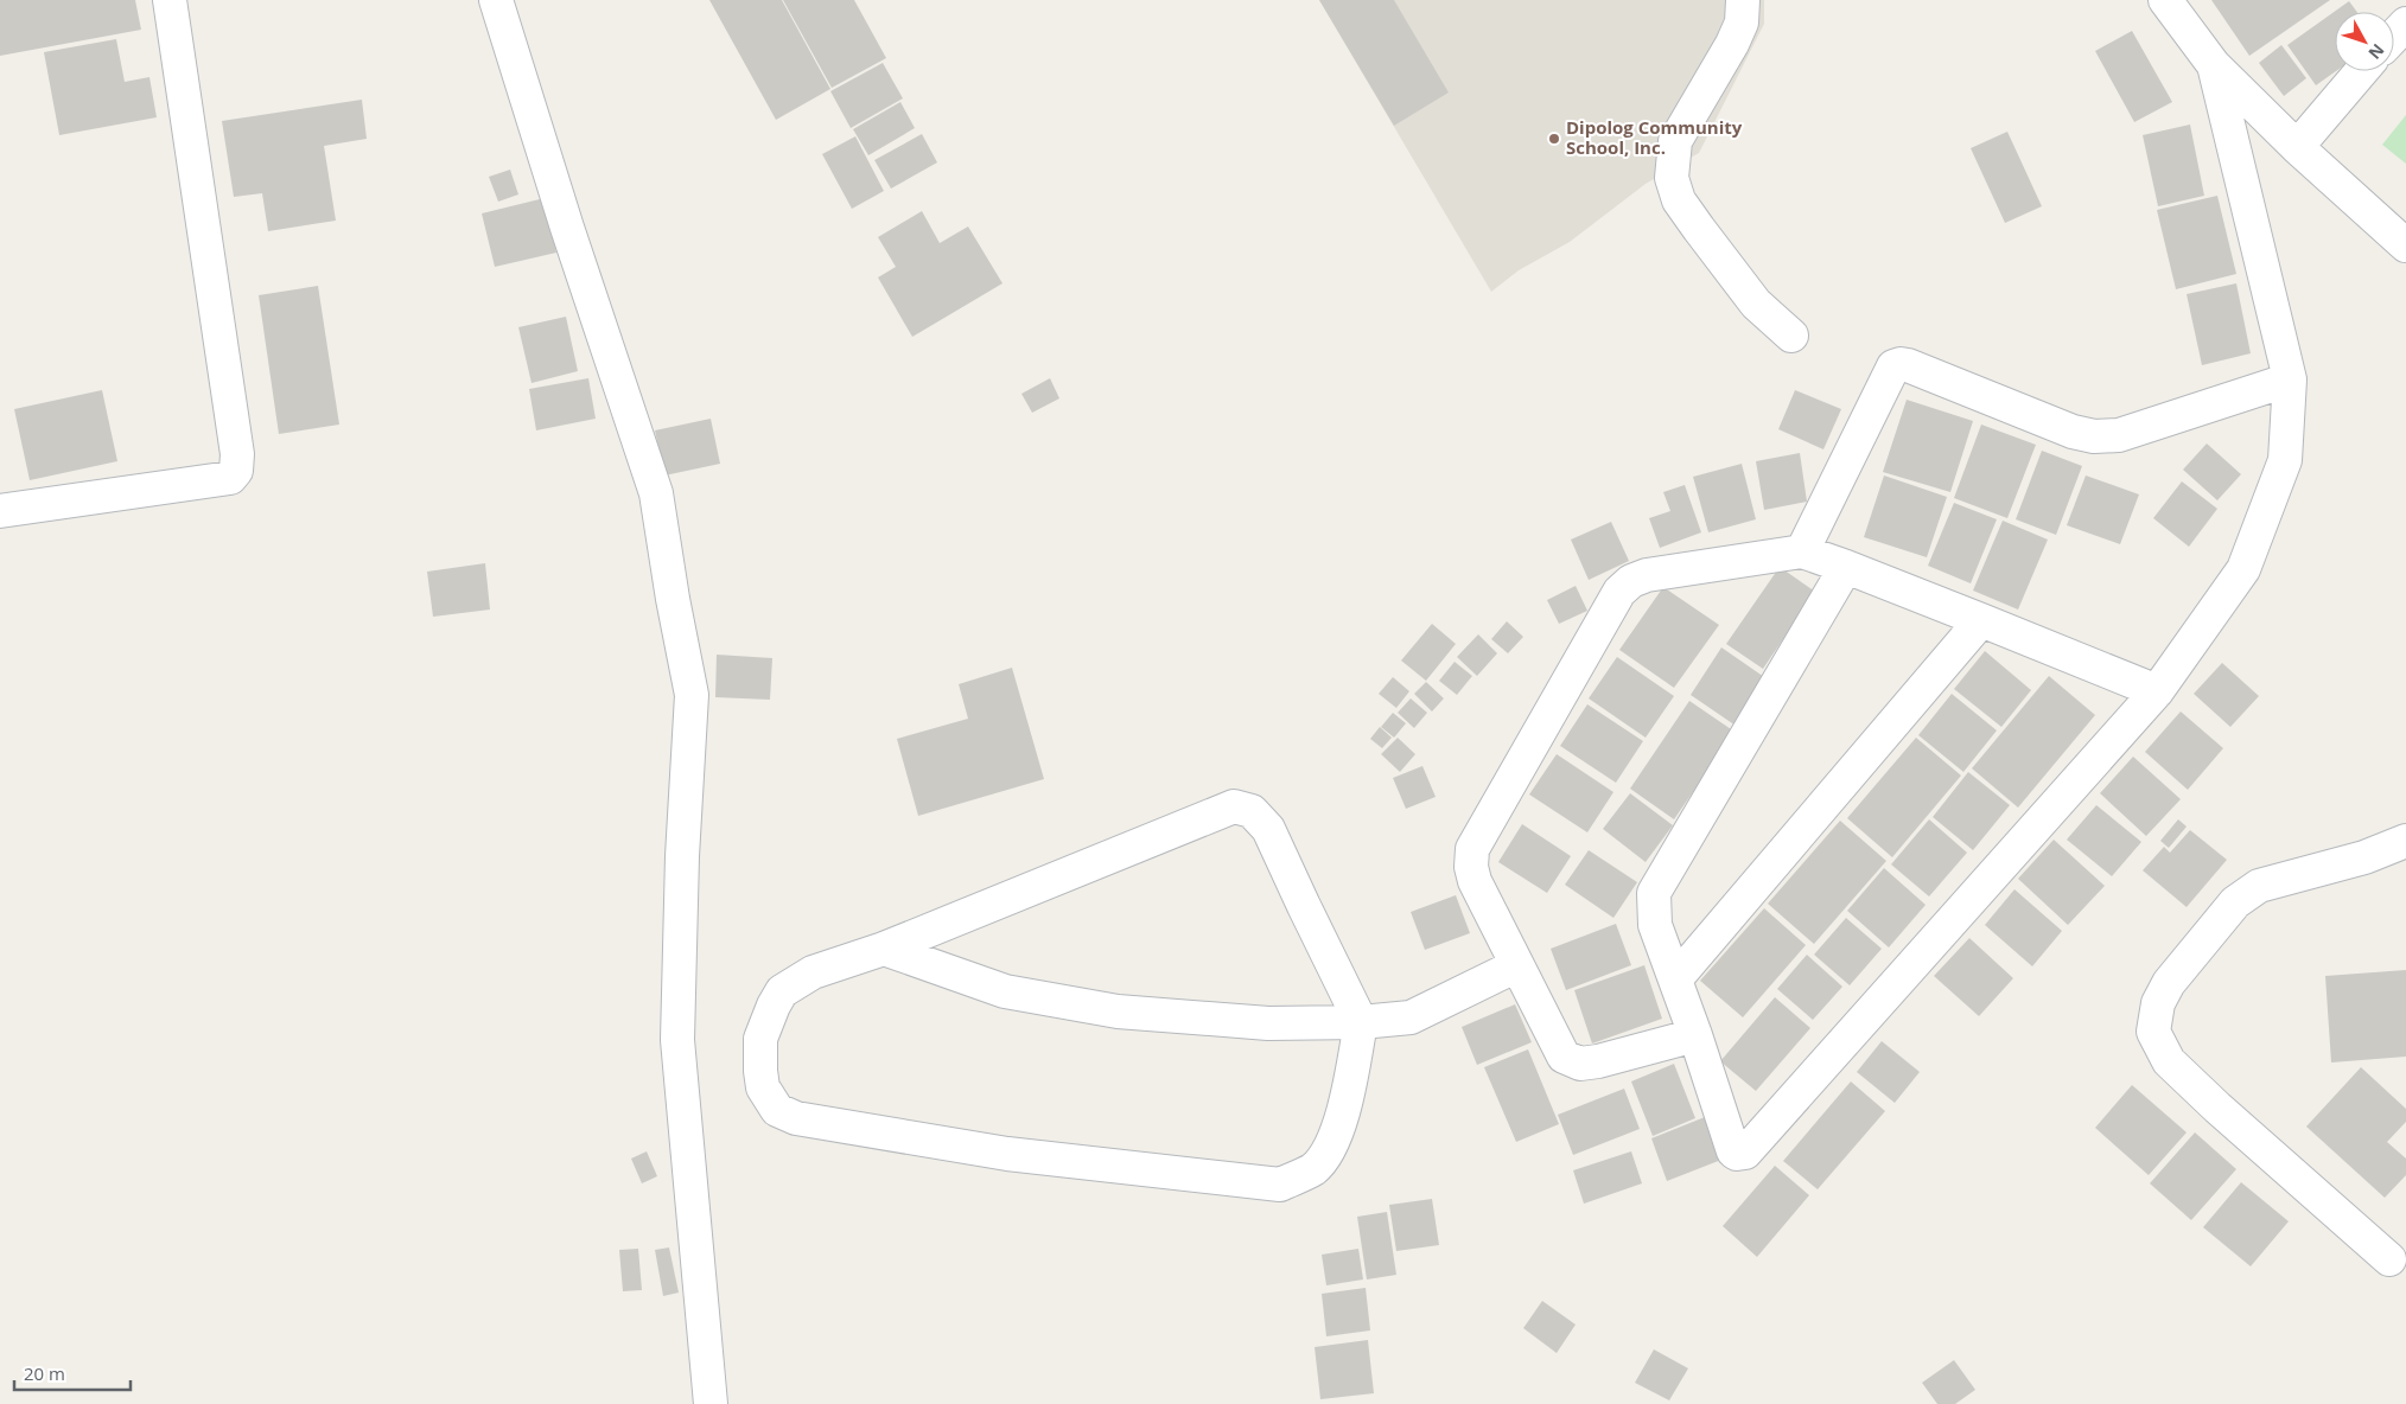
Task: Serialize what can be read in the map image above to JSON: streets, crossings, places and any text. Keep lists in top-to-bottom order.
{
  "places": ["Dipolog Community School, Inc."],
  "scale_bar": "20 m",
  "north": "bottom right"
}
